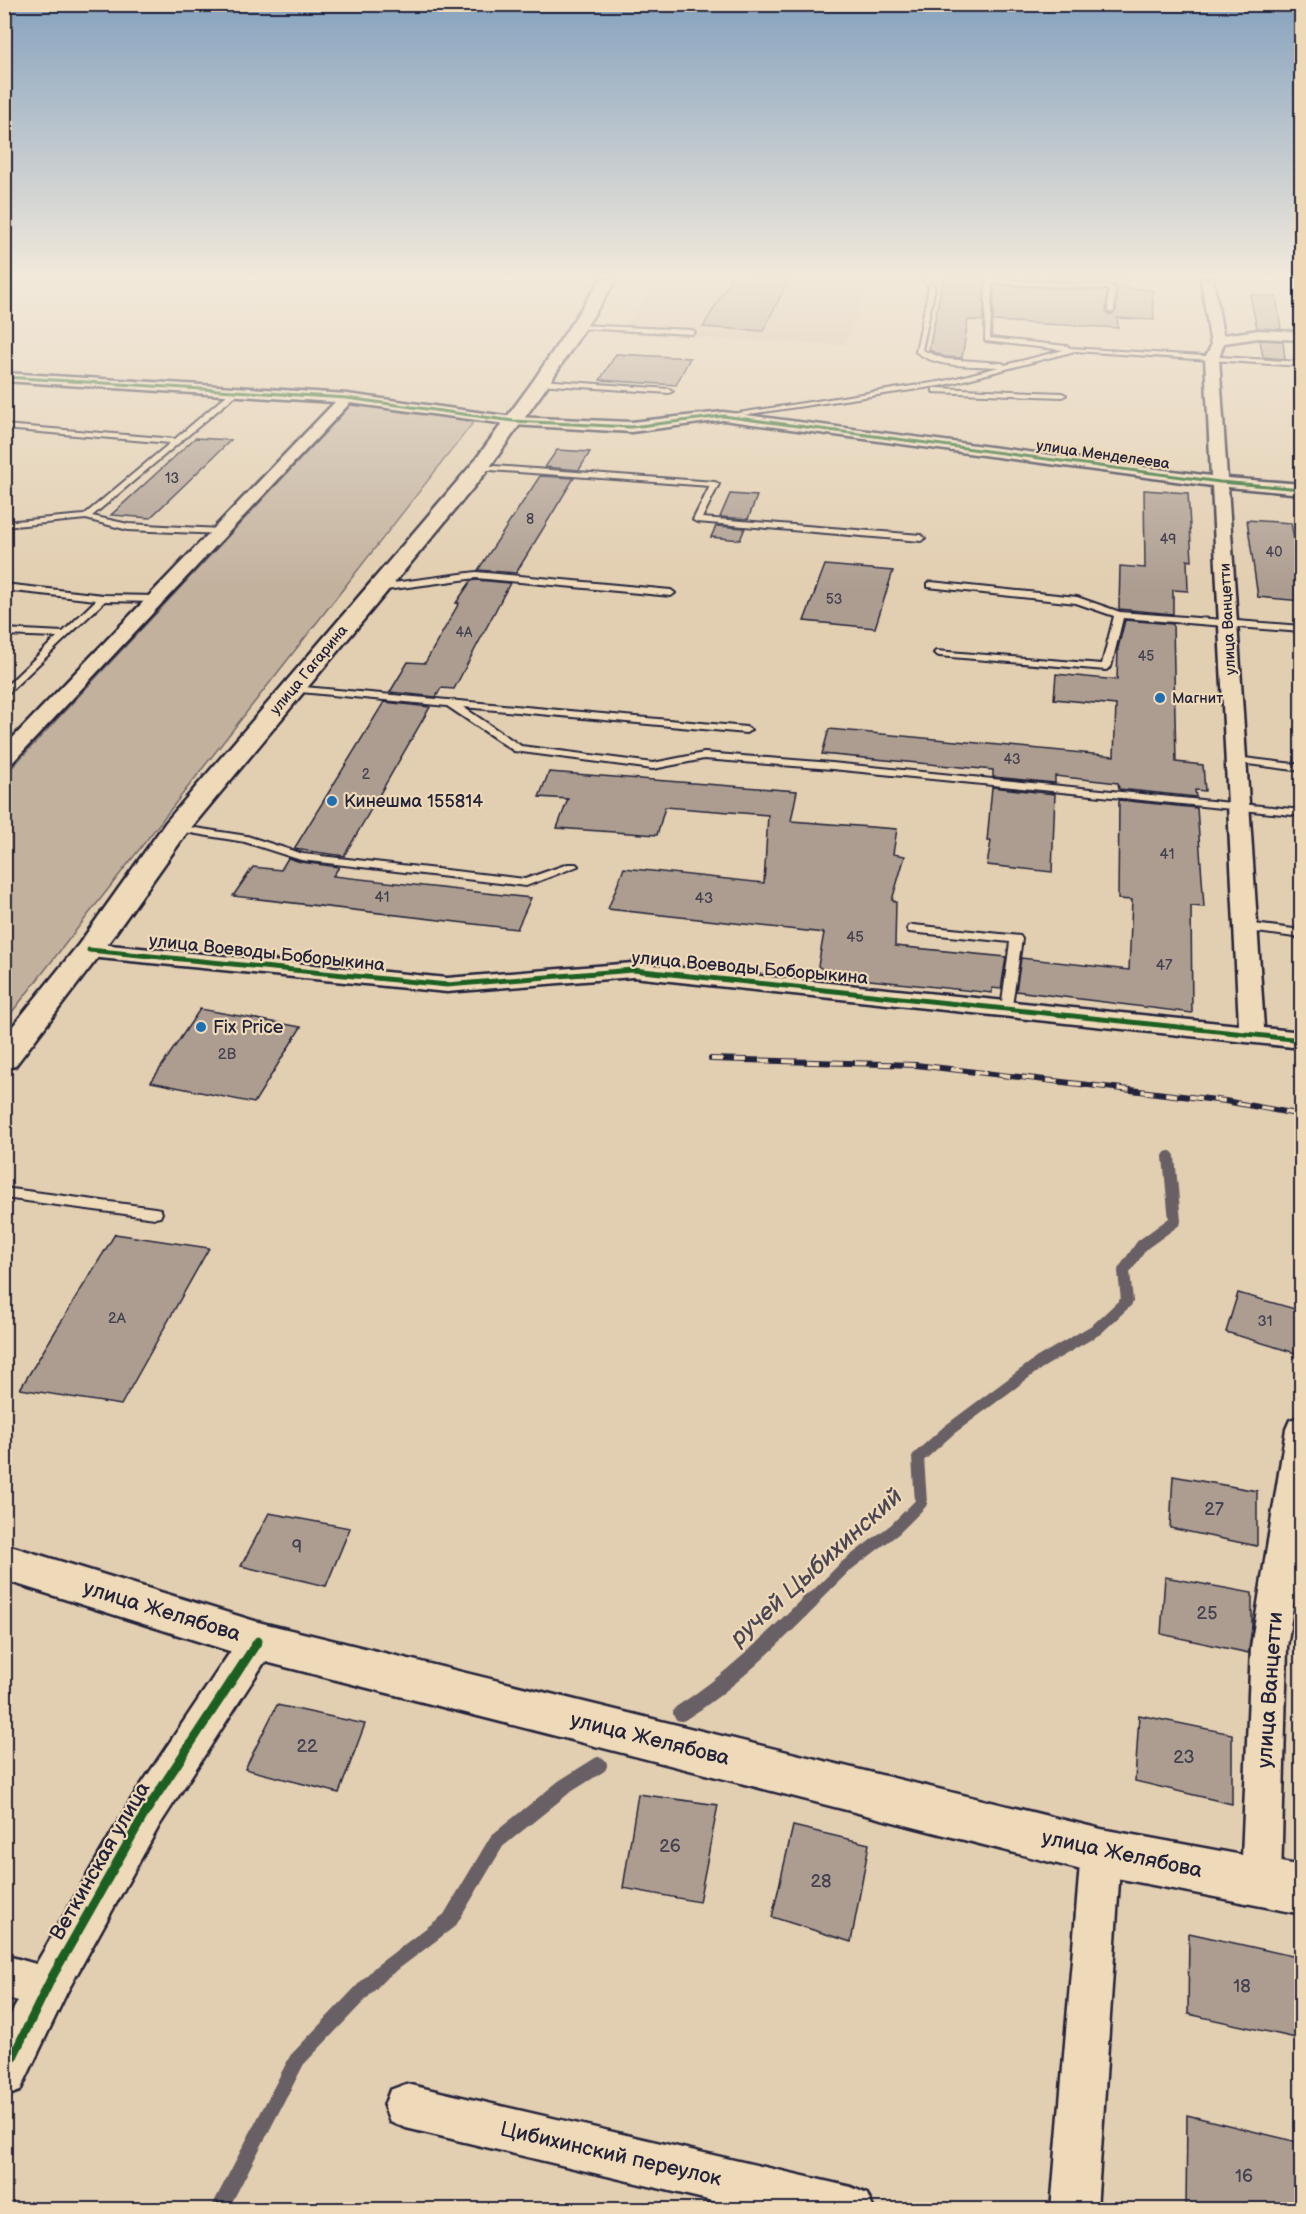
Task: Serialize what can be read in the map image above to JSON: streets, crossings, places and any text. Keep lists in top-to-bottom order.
{
  "streets": {
    "street": [
      "улица Менделеева",
      "улица Ванцетти",
      "улица Гагарина",
      "улица Воеводы Боборыкина",
      "улица Желябова",
      "Веткинская улица",
      "Цибихинский переулок"
    ]
  },
  "crossings": [
    ["улица Менделеева", "улица Ванцетти"],
    ["улица Менделеева", "улица Гагарина"],
    ["улица Ванцетти", "улица Воеводы Боборыкина"],
    ["улица Ванцетти", "улица Желябова"],
    ["улица Гагарина", "улица Воеводы Боборыкина"],
    ["улица Желябова", "Веткинская улица"]
  ],
  "water": ["ручей Цыбихинский"],
  "places": ["Магнит", "Кинешма 155814", "Fix Price"],
  "house_numbers": [
    "13",
    "8",
    "49",
    "40",
    "53",
    "4А",
    "45",
    "43",
    "2",
    "41",
    "41",
    "43",
    "45",
    "47",
    "2В",
    "2А",
    "31",
    "27",
    "9",
    "25",
    "22",
    "23",
    "26",
    "28",
    "18",
    "16"
  ]
}
